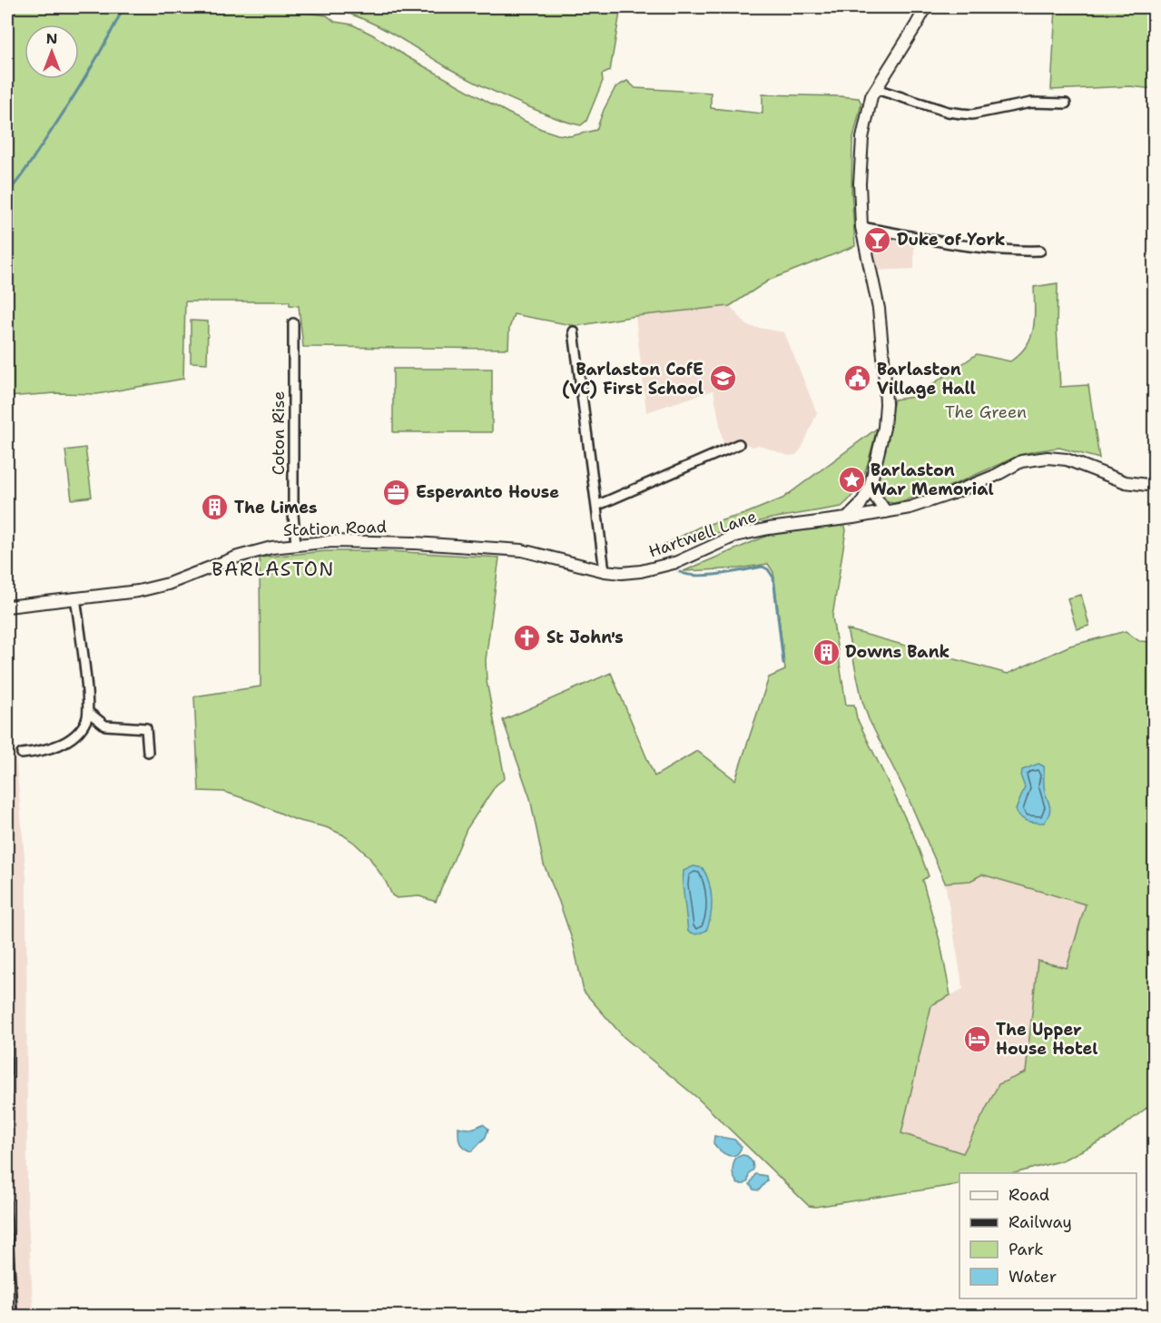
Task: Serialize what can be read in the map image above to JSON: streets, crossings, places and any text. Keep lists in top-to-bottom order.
{
  "streets": {
    "street": ["Coton Rise", "Station Road", "Hartwell Lane"]
  },
  "crossings": [
    ["Coton Rise", "Station Road"],
    ["Station Road", "Hartwell Lane"]
  ],
  "districts": ["BARLASTON"],
  "parks": ["The Green"],
  "places": {
    "bar": ["Duke of York"],
    "school or university": ["Barlaston CofE (VC) First School"],
    "public building": ["Barlaston Village Hall"],
    "place": ["Barlaston War Memorial"],
    "office": ["Esperanto House"],
    "building": ["The Limes", "Downs Bank"],
    "church": ["St John's"],
    "hotel": ["The Upper House Hotel"]
  },
  "legend": [
    "Road",
    "Railway",
    "Park",
    "Water"
  ],
  "north": "top"
}
